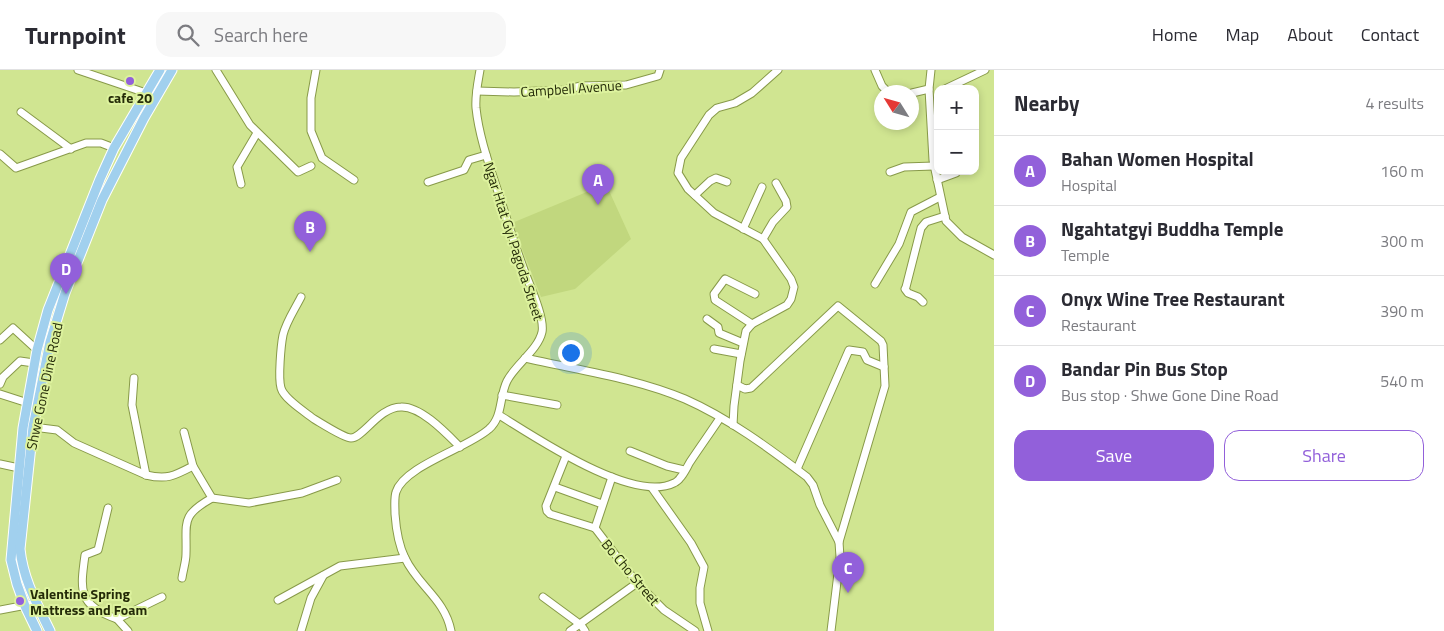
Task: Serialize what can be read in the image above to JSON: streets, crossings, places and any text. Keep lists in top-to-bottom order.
{
  "streets": {
    "main road": ["Shwe Gone Dine Road"],
    "street": ["Campbell Avenue", "Ngar Htat Gyi Pagoda Street", "Bo Cho Street"]
  },
  "crossings": [
    ["Campbell Avenue", "Ngar Htat Gyi Pagoda Street"]
  ],
  "places": ["cafe 20", "Valentine Spring Mattress and Foam"],
  "north": "top left",
  "page": {
    "header": "Turnpoint",
    "search": "Search here",
    "nav": [
      "Home",
      "Map",
      "About",
      "Contact"
    ],
    "heading": ["Nearby", "4 results"],
    "map_buttons": ["+", "−"],
    "list": [
      {
        "mark": "A",
        "name": "Bahan Women Hospital",
        "note": "Hospital",
        "value": "160 m"
      },
      {
        "mark": "B",
        "name": "Ngahtatgyi Buddha Temple",
        "note": "Temple",
        "value": "300 m"
      },
      {
        "mark": "C",
        "name": "Onyx Wine Tree Restaurant",
        "note": "Restaurant",
        "value": "390 m"
      },
      {
        "mark": "D",
        "name": "Bandar Pin Bus Stop",
        "note": "Bus stop · Shwe Gone Dine Road",
        "value": "540 m"
      }
    ],
    "pins": [
      "A",
      "B",
      "D",
      "C"
    ],
    "buttons": ["Save", "Share"]
  }
}
